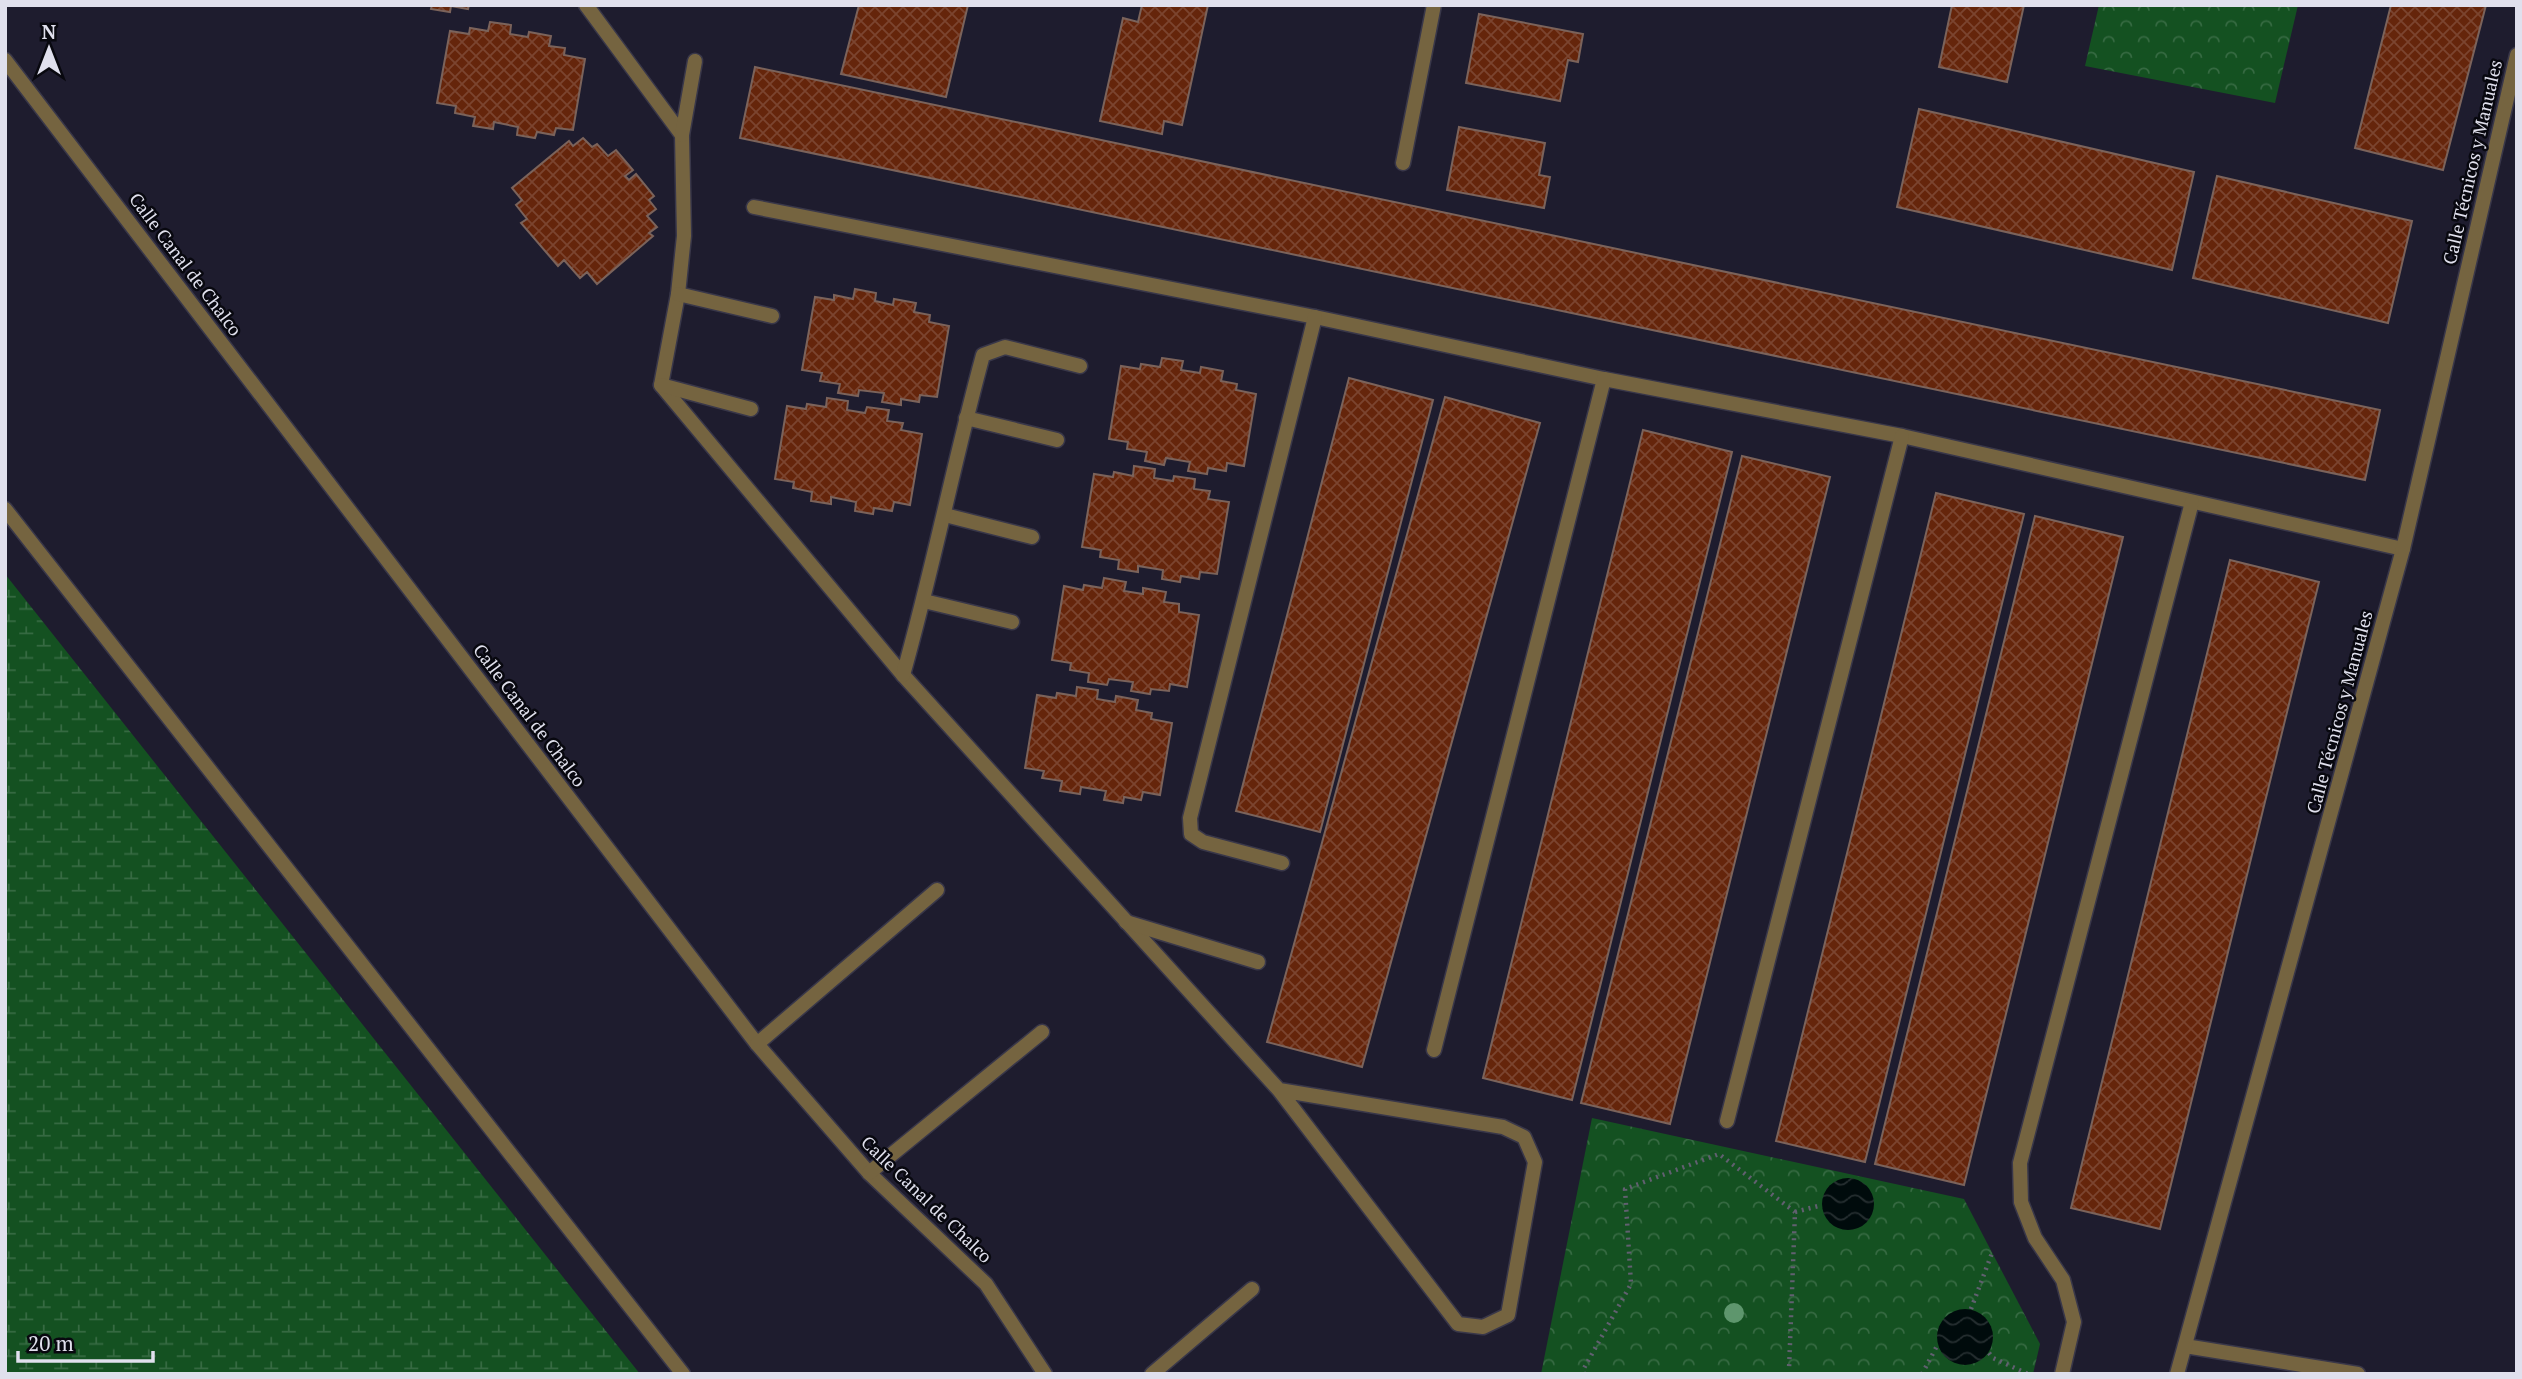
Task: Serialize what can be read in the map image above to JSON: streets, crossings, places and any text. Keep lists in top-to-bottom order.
{
  "streets": {
    "street": ["Calle Técnicos y Manuales", "Calle Canal de Chalco"]
  },
  "scale_bar": "20 m",
  "north": "top"
}
